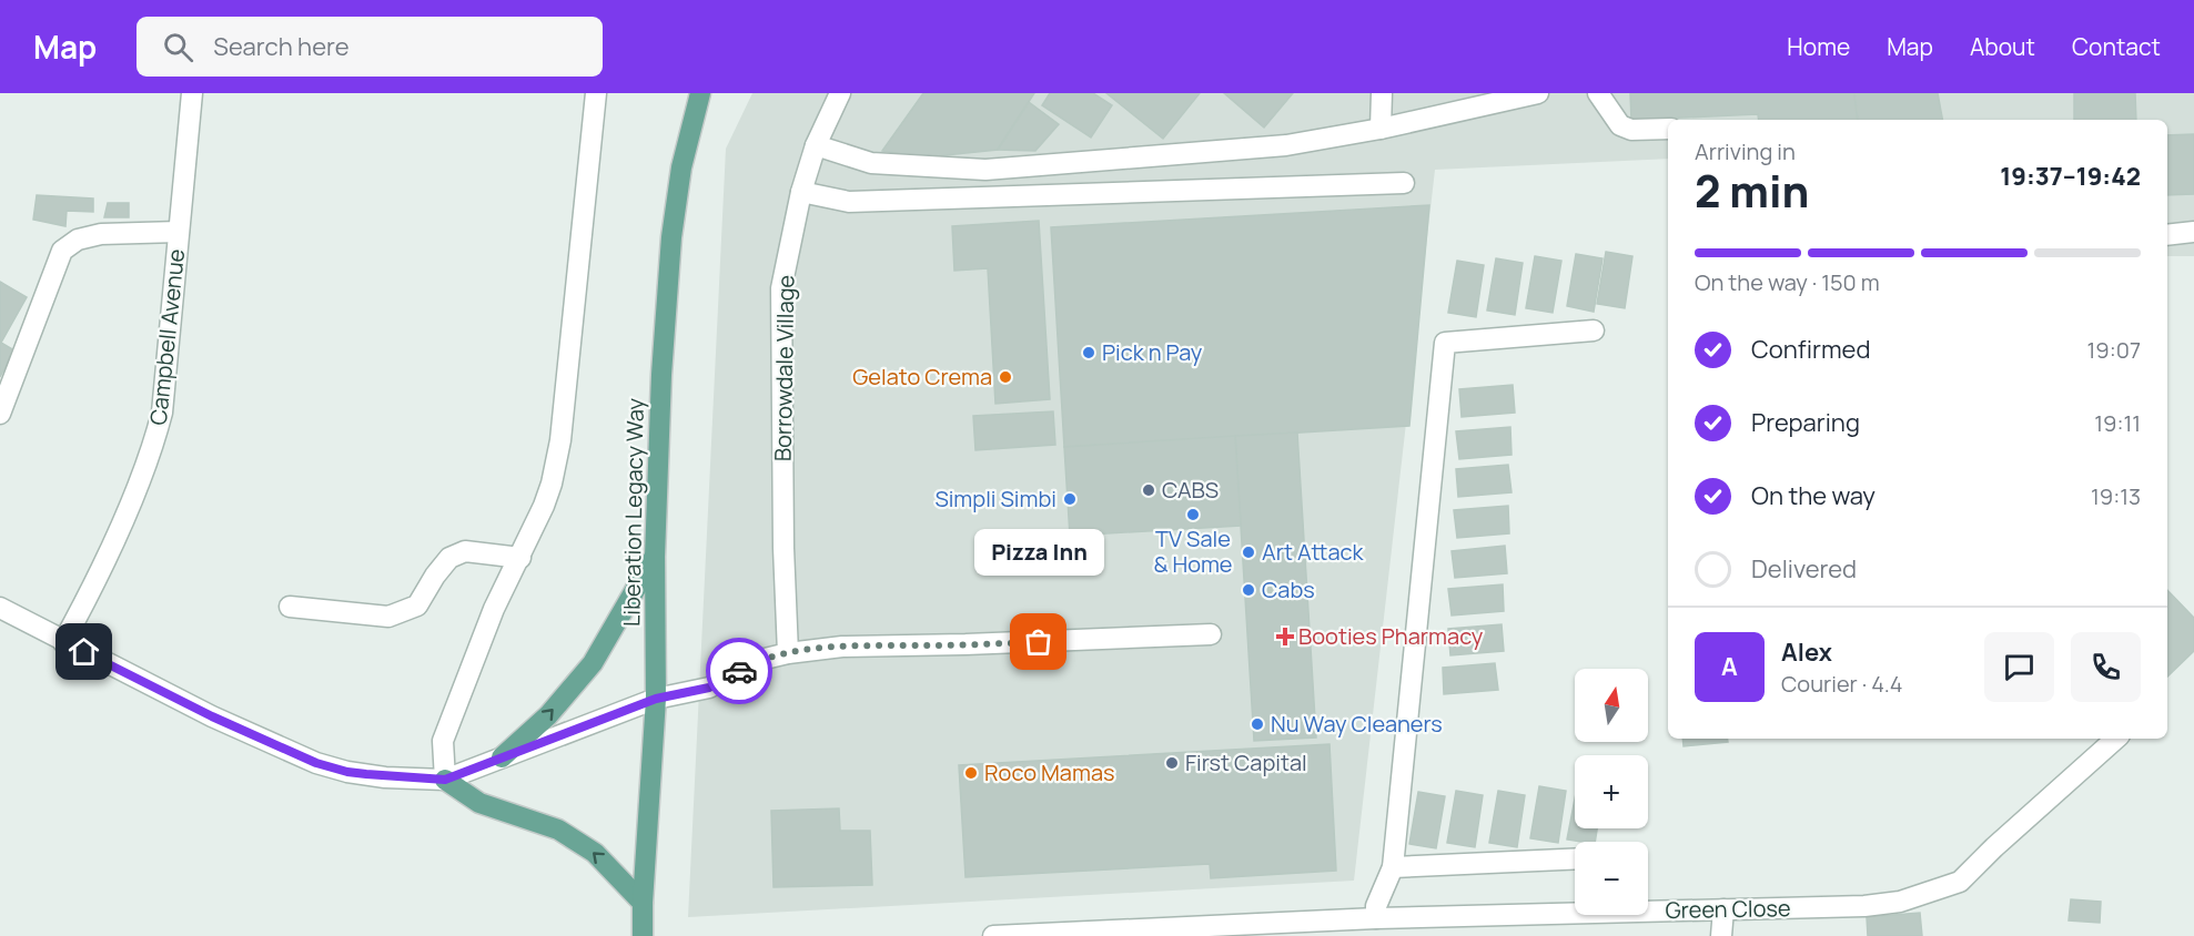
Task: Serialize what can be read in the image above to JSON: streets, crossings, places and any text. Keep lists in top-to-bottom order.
{
  "streets": {
    "main road": ["Liberation Legacy Way"],
    "street": ["Campbell Avenue", "Borrowdale Village", "Green Close"]
  },
  "places": {
    "other": [
      "Pick n Pay",
      "Gelato Crema",
      "CABS",
      "Simpli Simbi",
      "TV Sale & Home",
      "Art Attack",
      "Cabs",
      "Pizza Inn",
      "Nu Way Cleaners",
      "First Capital",
      "Roco Mamas"
    ],
    "health": ["Booties Pharmacy"]
  },
  "north": "top",
  "page": {
    "header": "Map",
    "search": "Search here",
    "nav": [
      "Home",
      "Map",
      "About",
      "Contact"
    ],
    "heading": ["2 min", "Arriving in", "19:37–19:42"],
    "panel": ["Alex", "Courier · 4.4"],
    "bar": "On the way · 150 m",
    "list": [
      ["Confirmed", "19:07"],
      ["Preparing", "19:11"],
      ["On the way", "19:13"],
      "Delivered"
    ],
    "bubble": "Pizza Inn",
    "round": "A",
    "map_buttons": ["+", "−"]
  }
}
